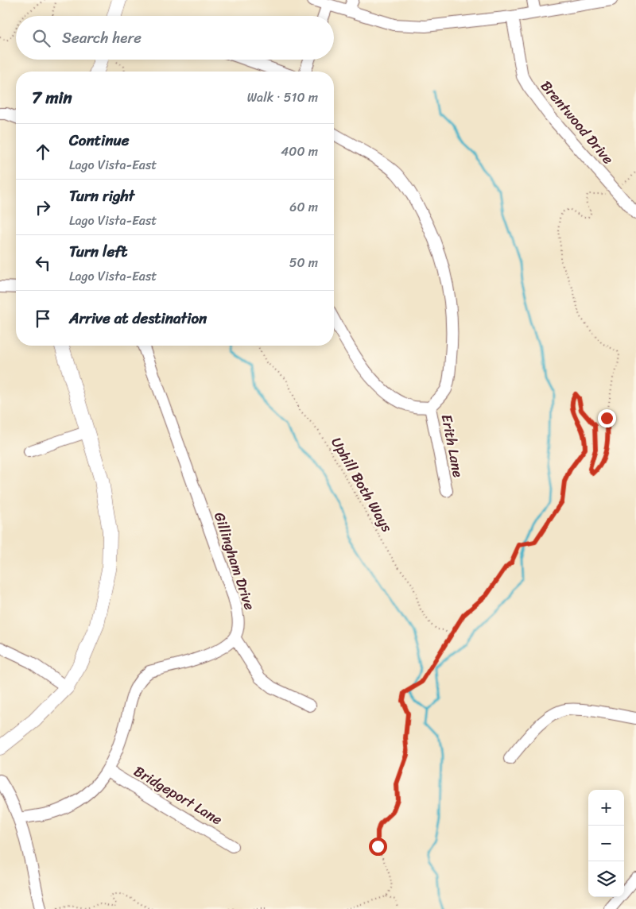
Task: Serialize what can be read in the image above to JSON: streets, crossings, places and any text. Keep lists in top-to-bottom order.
{
  "streets": {
    "street": [
      "Brentwood Drive",
      "Erith Lane",
      "Gillingham Drive",
      "Bridgeport Lane"
    ],
    "path": ["Uphill Both Ways"]
  },
  "page": {
    "search": "Search here",
    "heading": ["7 min", "Walk · 510 m"],
    "list": [
      ["Continue", "Lago Vista-East", "400 m"],
      ["Turn right", "Lago Vista-East", "60 m"],
      ["Turn left", "Lago Vista-East", "50 m"],
      "Arrive at destination"
    ],
    "map_buttons": ["+", "−"]
  }
}
